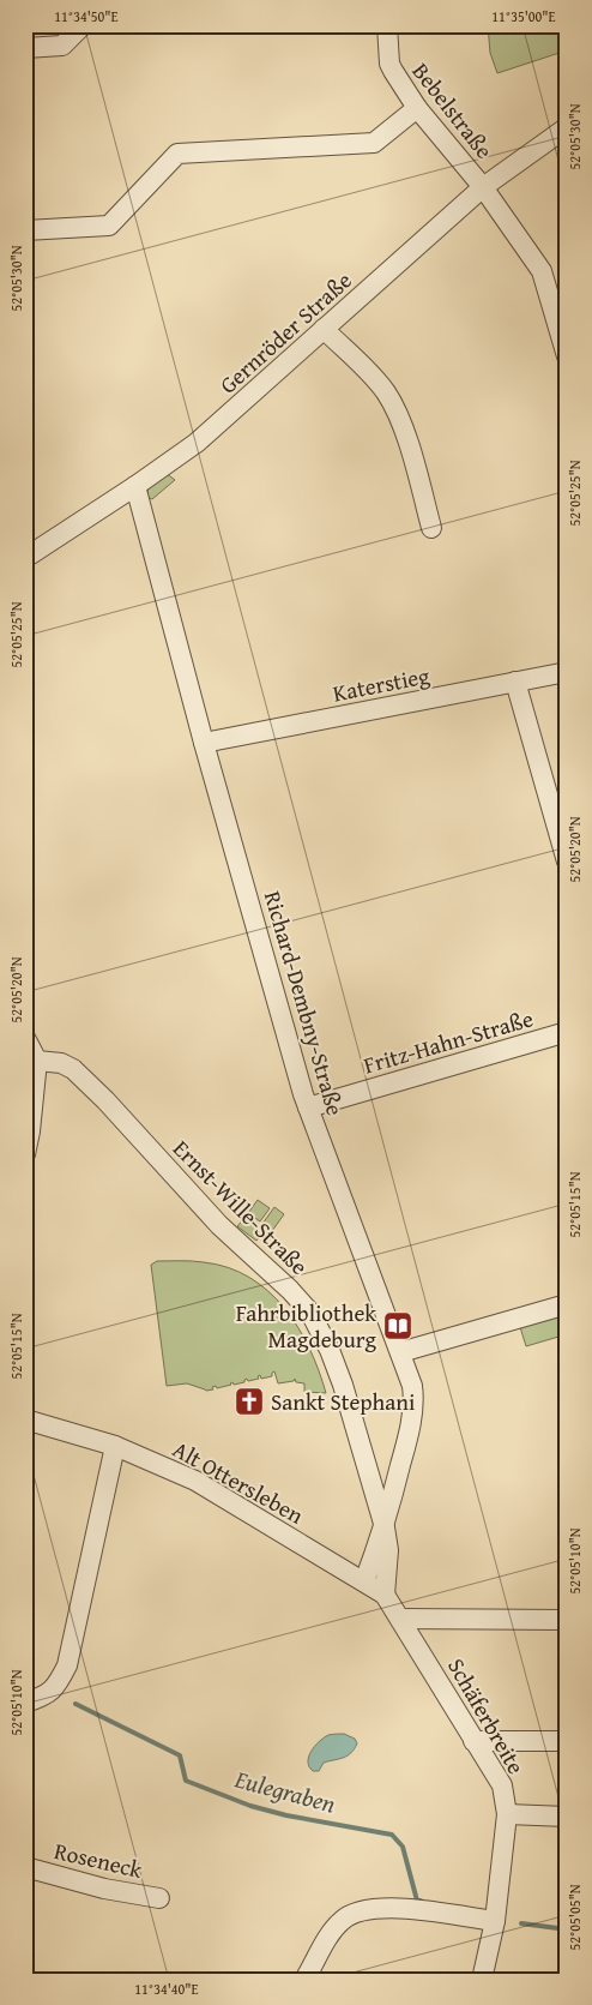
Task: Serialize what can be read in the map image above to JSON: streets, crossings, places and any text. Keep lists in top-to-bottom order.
{
  "streets": {
    "street": [
      "Bebelstraße",
      "Gernröder Straße",
      "Katerstieg",
      "Richard-Dembny-Straße",
      "Fritz-Hahn-Straße",
      "Ernst-Wille-Straße",
      "Alt Ottersleben",
      "Schäferbreite",
      "Roseneck"
    ]
  },
  "crossings": [
    ["Bebelstraße", "Gernröder Straße"],
    ["Gernröder Straße", "Richard-Dembny-Straße"],
    ["Katerstieg", "Richard-Dembny-Straße"],
    ["Richard-Dembny-Straße", "Fritz-Hahn-Straße"],
    ["Richard-Dembny-Straße", "Ernst-Wille-Straße"],
    ["Richard-Dembny-Straße", "Alt Ottersleben"],
    ["Richard-Dembny-Straße", "Schäferbreite"],
    ["Alt Ottersleben", "Schäferbreite"]
  ],
  "water": ["Eulegraben"],
  "places": {
    "library": ["Fahrbibliothek Magdeburg"],
    "church": ["Sankt Stephani"]
  },
  "coordinates": [
    "11°34'50\"E",
    "11°35'00\"E",
    "52°05'30\"N",
    "52°05'25\"N",
    "52°05'20\"N",
    "52°05'15\"N",
    "52°05'10\"N",
    "52°05'05\"N",
    "11°34'40\"E"
  ]
}
